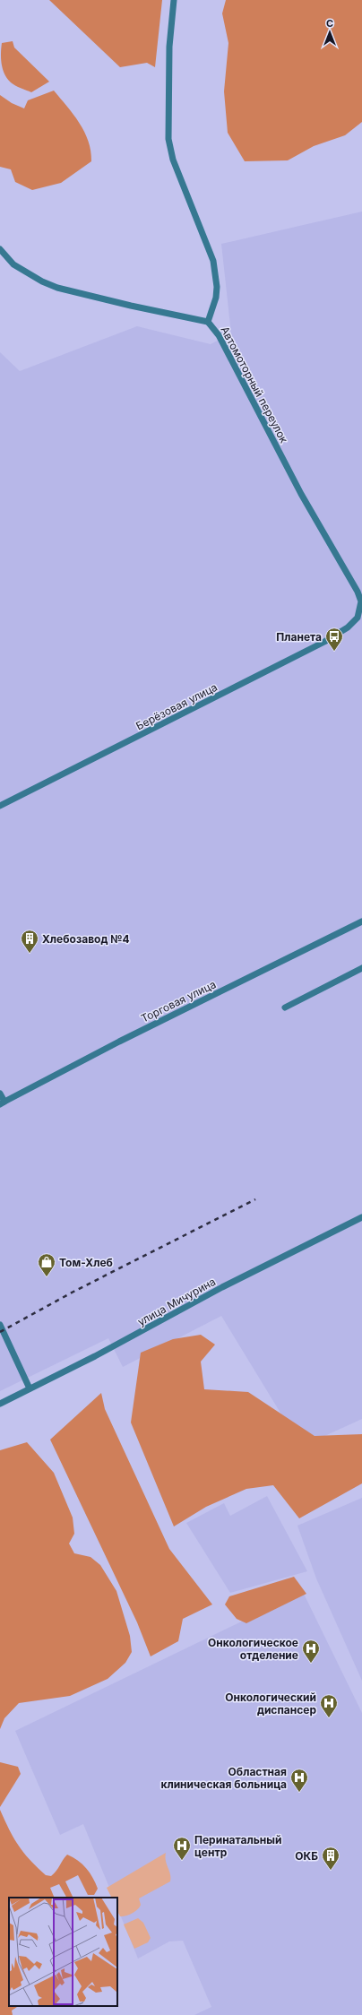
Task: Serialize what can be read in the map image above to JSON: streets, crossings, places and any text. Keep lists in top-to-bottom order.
{
  "streets": {
    "street": [
      "Автомоторный переулок",
      "Берёзовая улица",
      "Торговая улица",
      "улица Мичурина"
    ]
  },
  "crossings": [
    ["Автомоторный переулок", "Берёзовая улица"]
  ],
  "places": {
    "bus stop": ["Планета"],
    "building": ["Хлебозавод №4", "ОКБ"],
    "shop": ["Том-Хлеб"],
    "hospital": [
      "Онкологическое отделение",
      "Онкологический диспансер",
      "Областная клиническая больница",
      "Перинатальный центр"
    ]
  },
  "north": "top"
}
